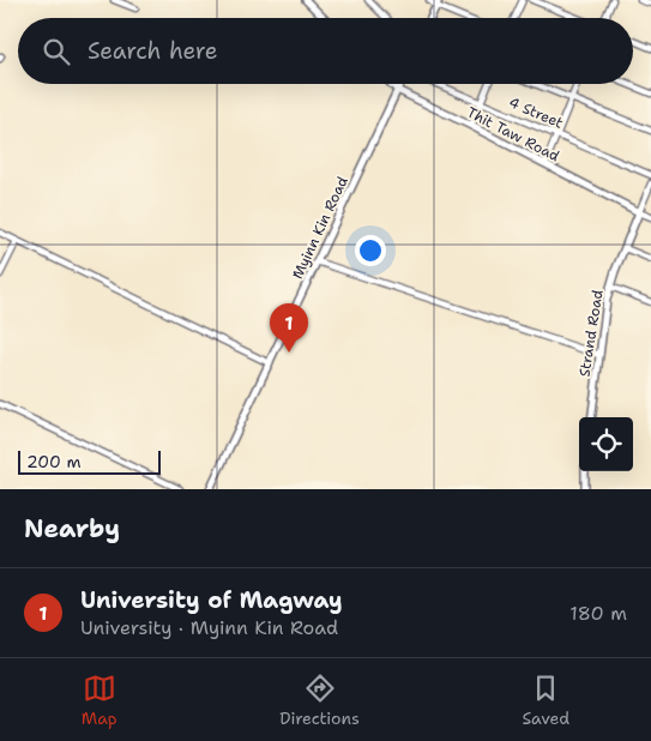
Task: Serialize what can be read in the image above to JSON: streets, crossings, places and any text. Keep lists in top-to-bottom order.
{
  "streets": {
    "street": [
      "4 Street",
      "Thit Taw Road",
      "Myinn Kin Road",
      "Strand Road"
    ]
  },
  "crossings": [
    ["Thit Taw Road", "Myinn Kin Road"],
    ["Thit Taw Road", "Strand Road"]
  ],
  "scale_bar": "200 m",
  "page": {
    "search": "Search here",
    "pins": "1",
    "scale": "200 m",
    "heading": "Nearby",
    "list": [
      {
        "mark": "1",
        "name": "University of Magway",
        "note": "University · Myinn Kin Road",
        "value": "180 m"
      }
    ],
    "nav": ["Map", "Directions", "Saved"]
  }
}
